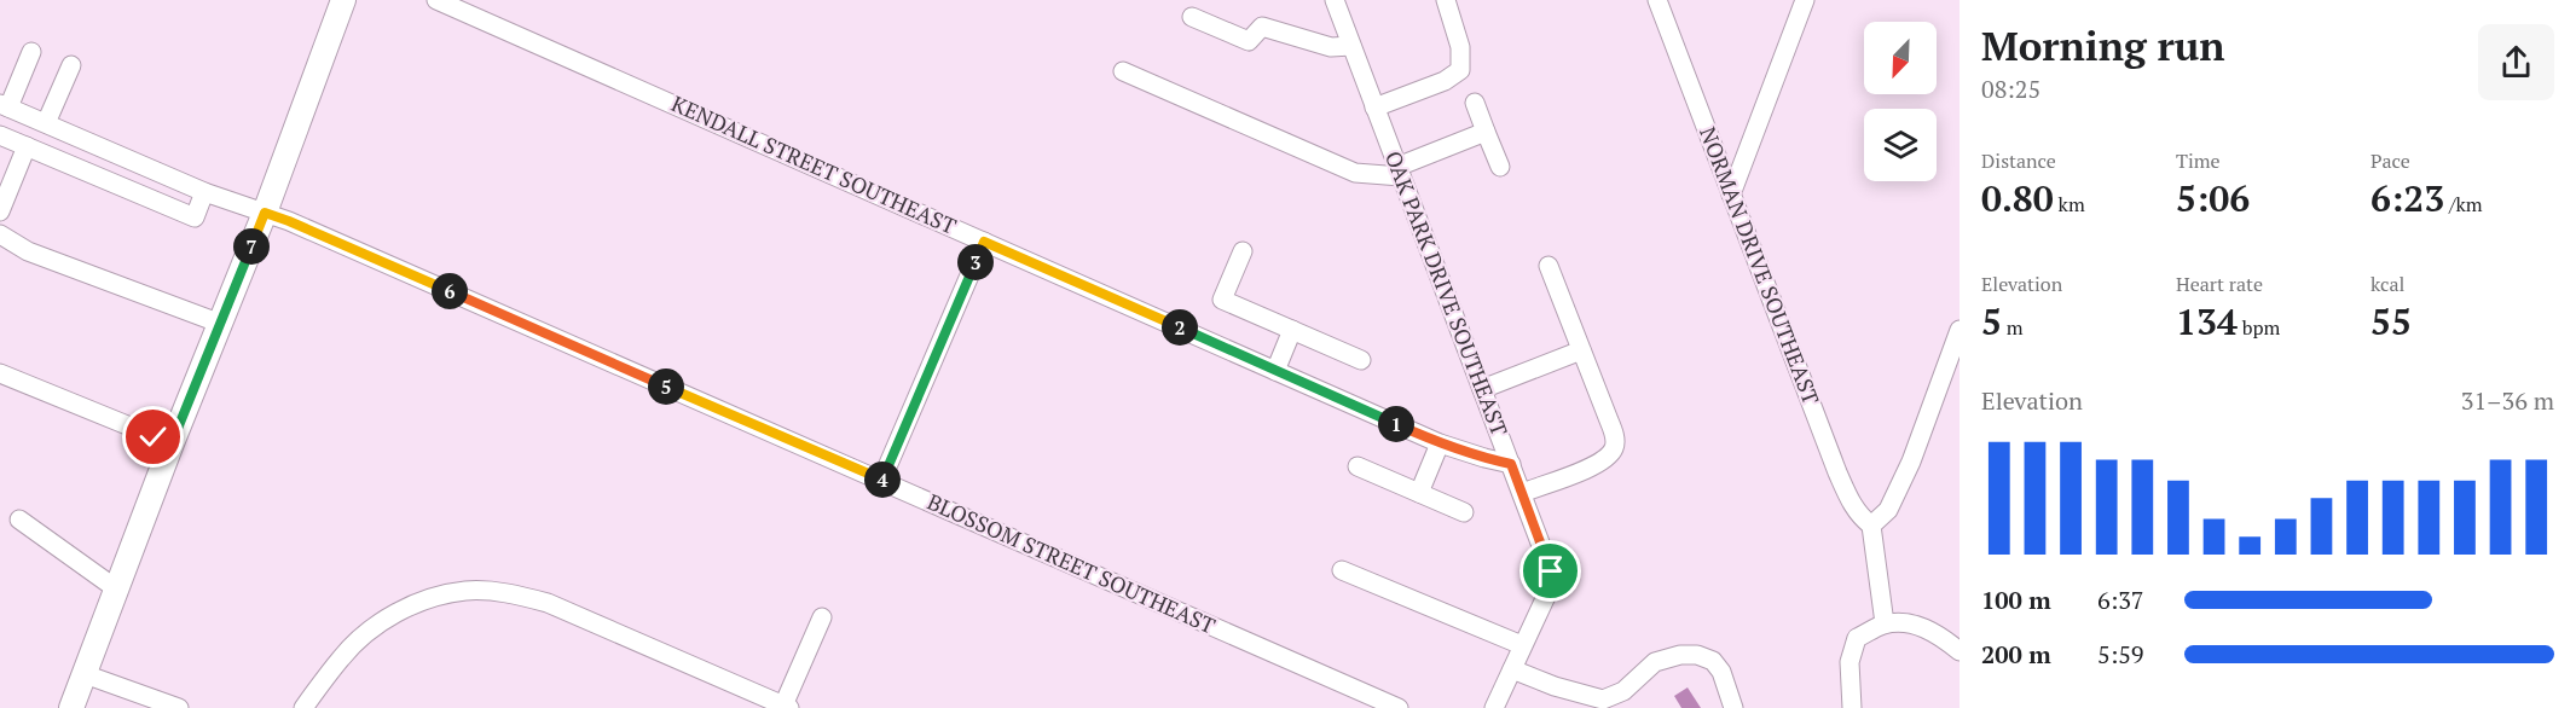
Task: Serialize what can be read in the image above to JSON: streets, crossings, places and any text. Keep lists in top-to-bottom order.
{
  "streets": {
    "street": [
      "KENDALL STREET SOUTHEAST",
      "NORMAN DRIVE SOUTHEAST",
      "OAK PARK DRIVE SOUTHEAST",
      "BLOSSOM STREET SOUTHEAST"
    ]
  },
  "crossings": [
    ["KENDALL STREET SOUTHEAST", "OAK PARK DRIVE SOUTHEAST"]
  ],
  "north": "bottom left",
  "page": {
    "heading": ["Morning run", "08:25"],
    "stats": [
      ["Distance", "0.80 km"],
      ["Time", "5:06"],
      ["Pace", "6:23 /km"],
      ["Elevation", "5 m"],
      ["Heart rate", "134 bpm"],
      ["kcal", "55"]
    ],
    "pins": [
      "7",
      "3",
      "6",
      "2",
      "5",
      "1",
      "4"
    ],
    "chart": ["Elevation", "31–36 m"],
    "list": [
      {
        "name": "100 m",
        "note": "6:37"
      },
      {
        "name": "200 m",
        "note": "5:59"
      }
    ]
  }
}
